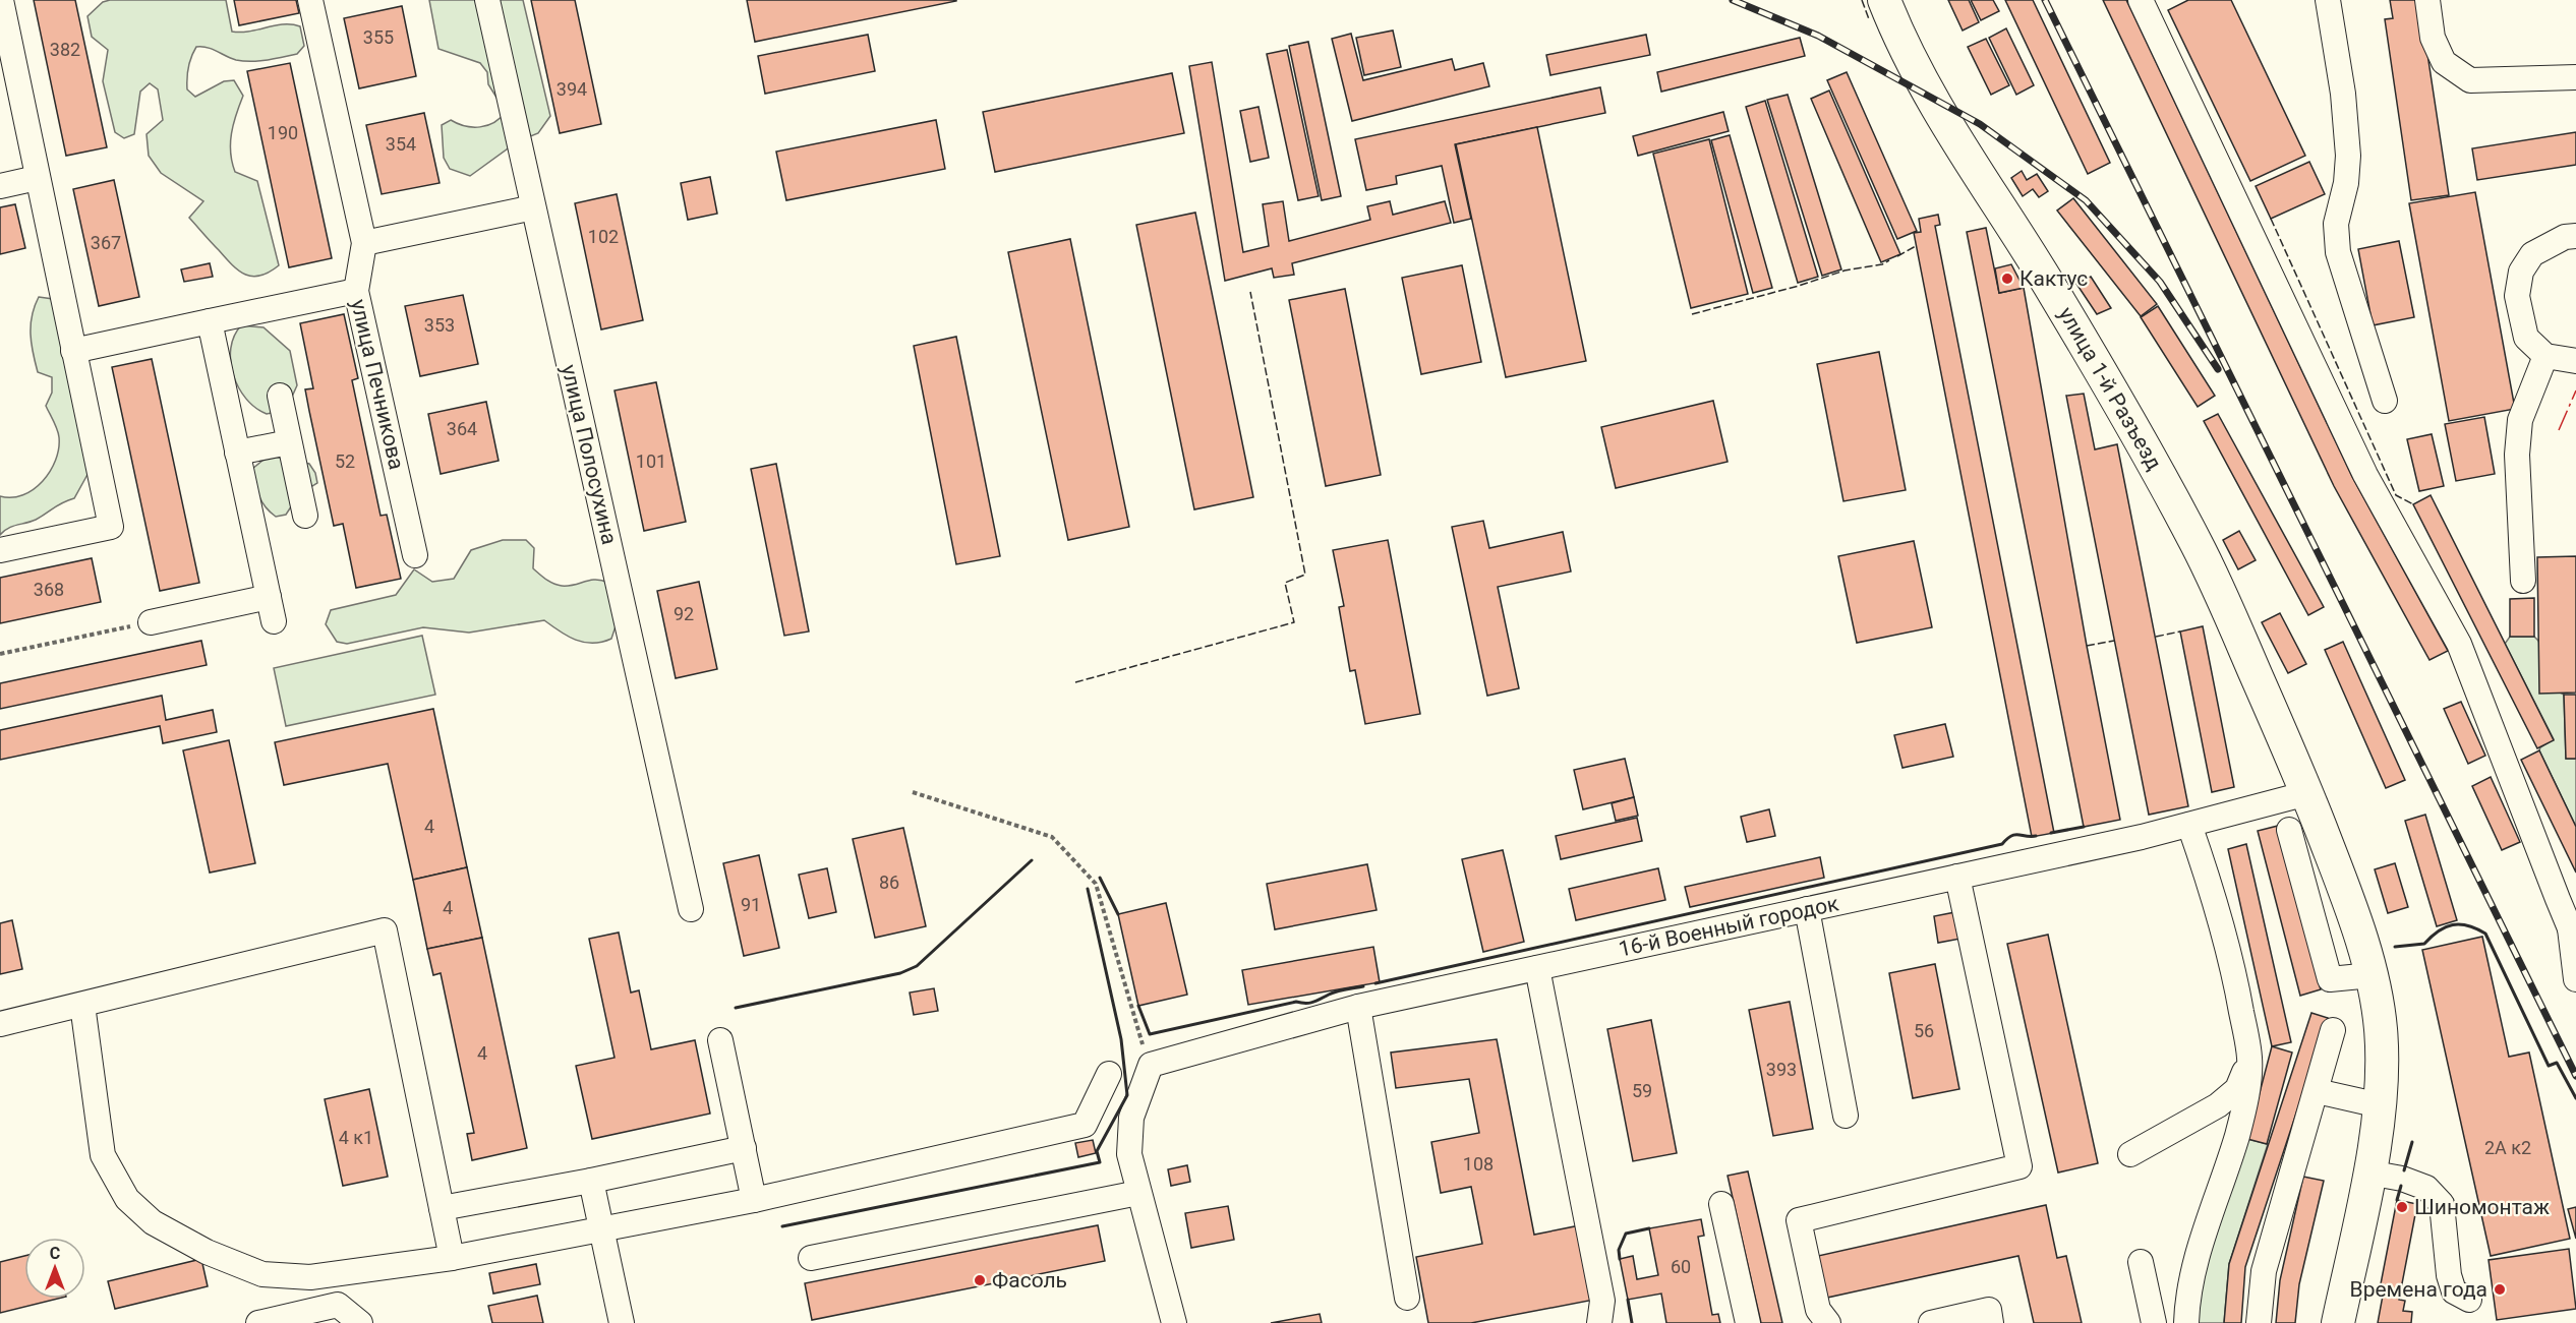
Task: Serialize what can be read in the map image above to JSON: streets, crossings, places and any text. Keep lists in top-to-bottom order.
{
  "streets": {
    "main road": ["улица 1-й Разъезд"],
    "street": ["улица Печникова", "улица Полосухина", "16-й Военный городок"]
  },
  "crossings": [
    ["улица 1-й Разъезд", "16-й Военный городок"]
  ],
  "places": [
    "Кактус",
    "Шиномонтаж",
    "Фасоль",
    "Времена года"
  ],
  "house_numbers": [
    "355",
    "382",
    "394",
    "190",
    "354",
    "102",
    "367",
    "353",
    "364",
    "52",
    "101",
    "368",
    "92",
    "4",
    "86",
    "91",
    "4",
    "56",
    "4",
    "393",
    "59",
    "4 к1",
    "2А к2",
    "108",
    "60"
  ],
  "north": "top"
}
